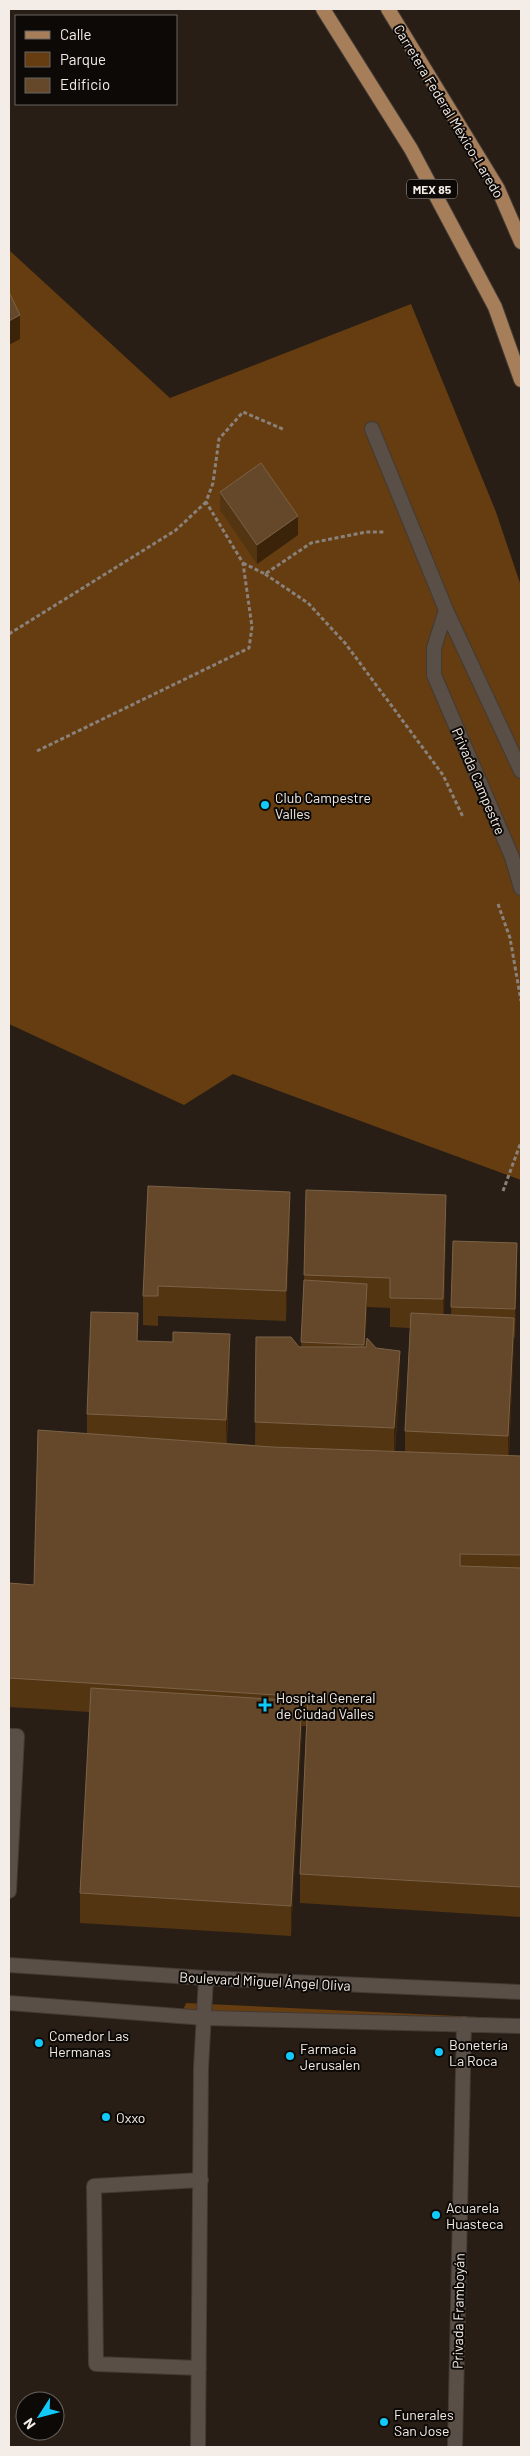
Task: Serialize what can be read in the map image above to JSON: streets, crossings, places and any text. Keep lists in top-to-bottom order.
{
  "streets": {
    "main road": ["Carretera Federal México-Laredo", "MEX 85"],
    "street": ["Privada Campestre", "Boulevard Miguel Ángel Oliva", "Privada Framboyán"]
  },
  "places": {
    "other": [
      "Club Campestre Valles",
      "Comedor Las Hermanas",
      "Bonetería La Roca",
      "Farmacia Jerusalen",
      "Oxxo",
      "Acuarela Huasteca",
      "Funerales San Jose"
    ],
    "health": ["Hospital General de Ciudad Valles"]
  },
  "legend": ["Calle", "Parque", "Edificio"],
  "north": "bottom left"
}
